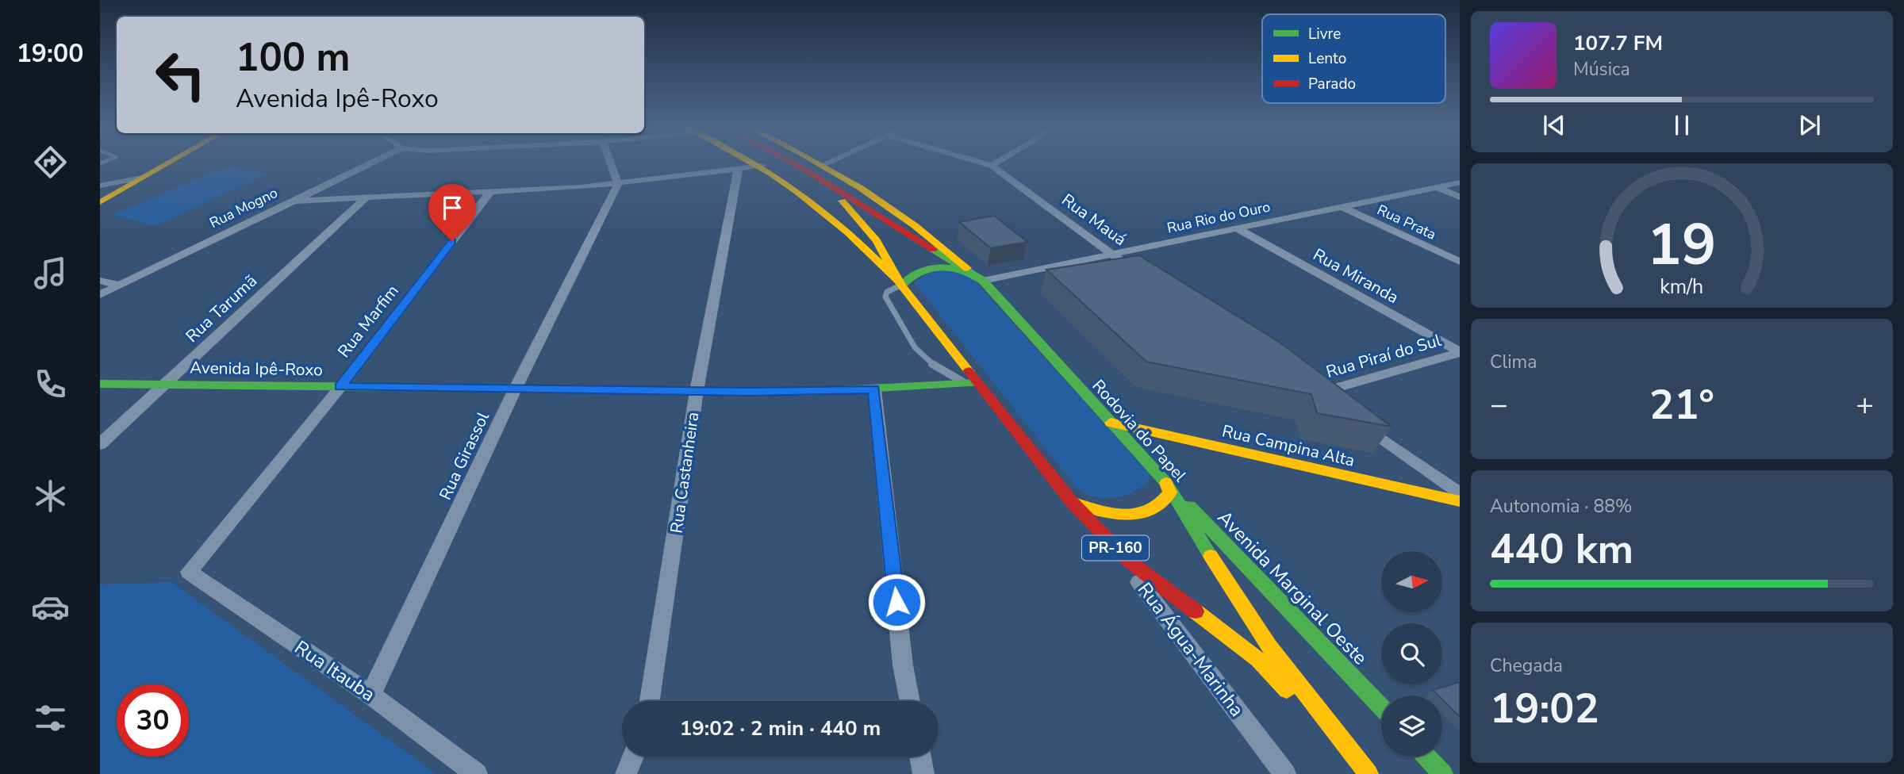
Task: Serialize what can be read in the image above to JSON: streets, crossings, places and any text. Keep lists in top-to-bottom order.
{
  "streets": {
    "main road": [
      "Avenida Ipê-Roxo",
      "Rodovia do Papel",
      "Rua Campina Alta",
      "PR-160",
      "Avenida Marginal Oeste"
    ],
    "street": [
      "Rua Mogno",
      "Rua Rio do Ouro",
      "Rua Mauá",
      "Rua Prata",
      "Rua Miranda",
      "Rua Tarumã",
      "Rua Marfim",
      "Rua Piraí do Sul",
      "Rua Girassol",
      "Rua Castanheira",
      "Rua Água-Marinha",
      "Rua Itauba"
    ]
  },
  "crossings": [
    ["Rua Rio do Ouro", "Rua Mauá"],
    ["Rua Rio do Ouro", "Rua Prata"],
    ["Rua Rio do Ouro", "Rua Miranda"],
    ["Rua Rio do Ouro", "Rodovia do Papel"],
    ["Rua Miranda", "Rua Piraí do Sul"],
    ["Rua Tarumã", "Avenida Ipê-Roxo"],
    ["Rua Marfim", "Avenida Ipê-Roxo"],
    ["Rua Marfim", "Rua Itauba"],
    ["Avenida Ipê-Roxo", "Rodovia do Papel"],
    ["Avenida Ipê-Roxo", "Rua Girassol"],
    ["Avenida Ipê-Roxo", "Rua Castanheira"],
    ["Rodovia do Papel", "Rua Campina Alta"],
    ["Rodovia do Papel", "Avenida Marginal Oeste"],
    ["Rodovia do Papel", "Rua Água-Marinha"],
    ["Rua Girassol", "Rua Itauba"]
  ],
  "legend": ["Livre", "Lento", "Parado"],
  "north": "right",
  "page": {
    "tabs": "19:00",
    "turn": ["100 m", "Avenida Ipê-Roxo"],
    "song": ["107.7 FM", "Música"],
    "tile": [
      "Clima",
      ["Autonomia · 88%", "440 km"],
      ["Chegada", "19:02"]
    ],
    "heat": ["−", "21°", "+"],
    "limit": "30",
    "trip": "19:02 · 2 min · 440 m",
    "gauge": ["19", "km/h"]
  }
}
